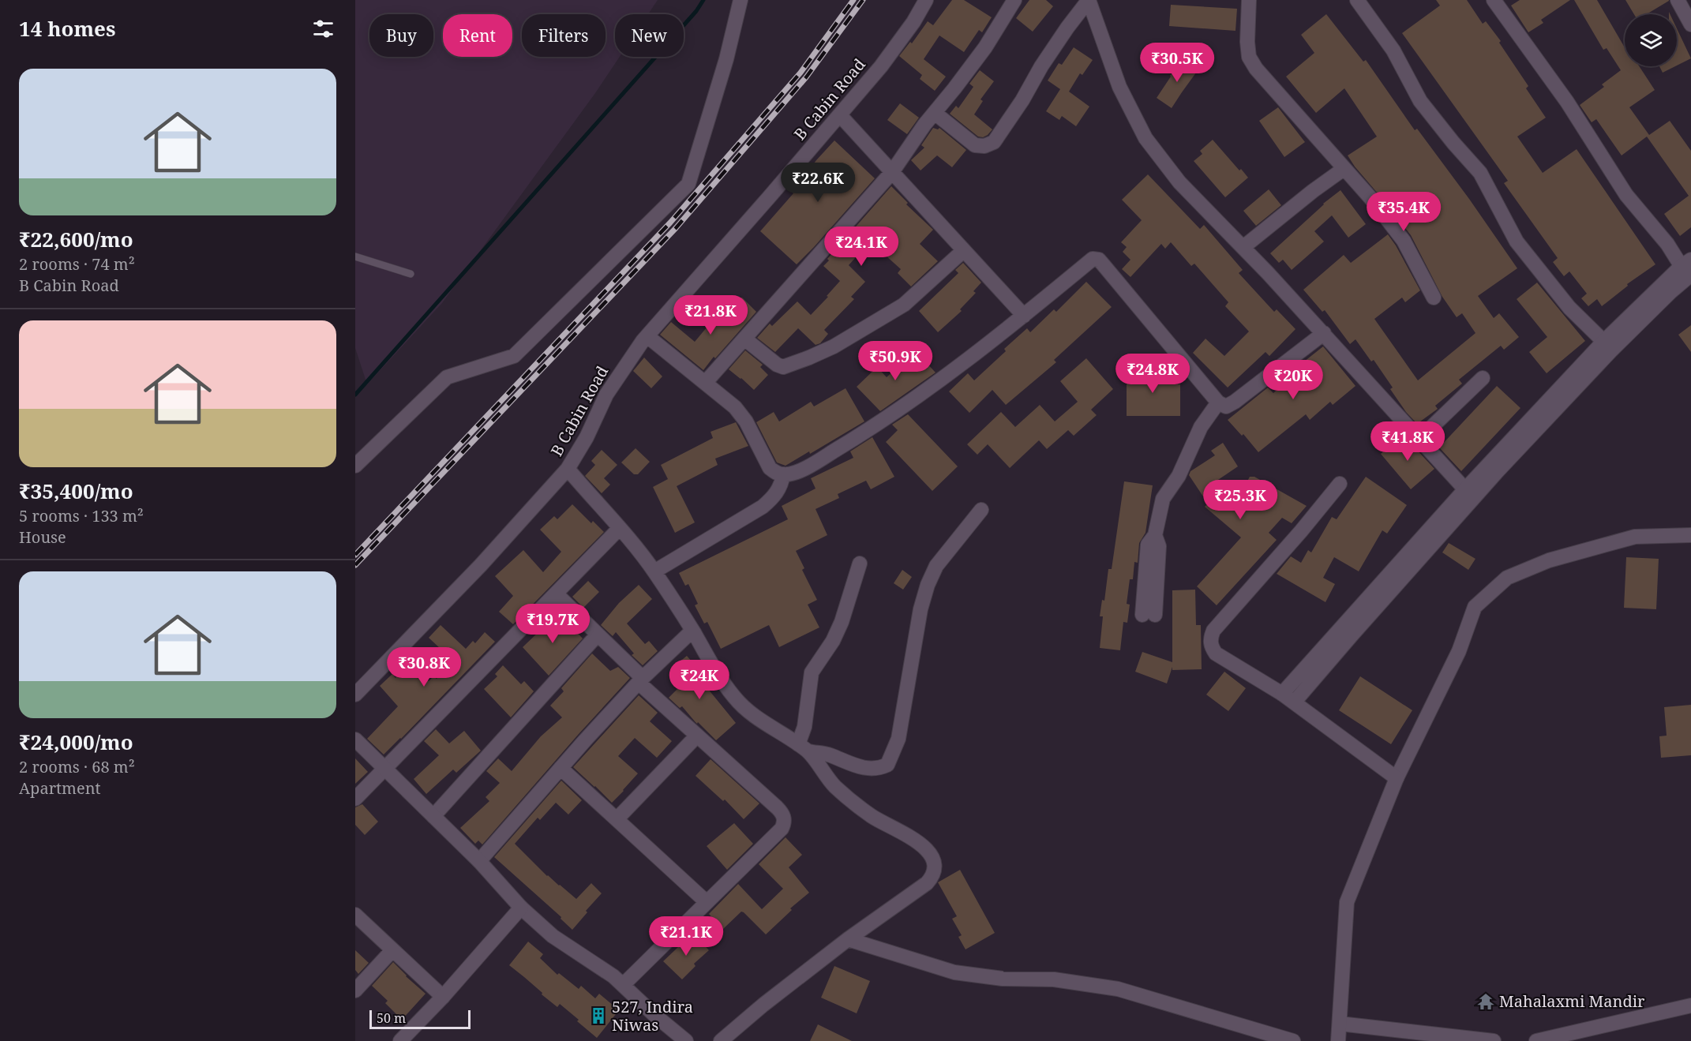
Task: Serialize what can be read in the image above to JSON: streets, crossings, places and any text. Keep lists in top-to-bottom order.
{
  "streets": {
    "street": ["B Cabin Road"]
  },
  "places": {
    "temple": ["Mahalaxmi Mandir"],
    "building": ["527, Indira Niwas"]
  },
  "scale_bar": "50 m",
  "page": {
    "heading": "14 homes",
    "chip": [
      "Buy",
      "Rent",
      "Filters",
      "New"
    ],
    "price": [
      "₹30.5K",
      "₹22.6K",
      "₹35.4K",
      "₹24.1K",
      "₹21.8K",
      "₹50.9K",
      "₹24.8K",
      "₹20K",
      "₹41.8K",
      "₹25.3K",
      "₹19.7K",
      "₹30.8K",
      "₹24K",
      "₹21.1K"
    ],
    "list": [
      {
        "name": "₹22,600/mo",
        "note": "2 rooms · 74 m² · B Cabin Road"
      },
      {
        "name": "₹35,400/mo",
        "note": "5 rooms · 133 m² · House"
      },
      {
        "name": "₹24,000/mo",
        "note": "2 rooms · 68 m² · Apartment"
      }
    ],
    "scale": "50 m"
  }
}
